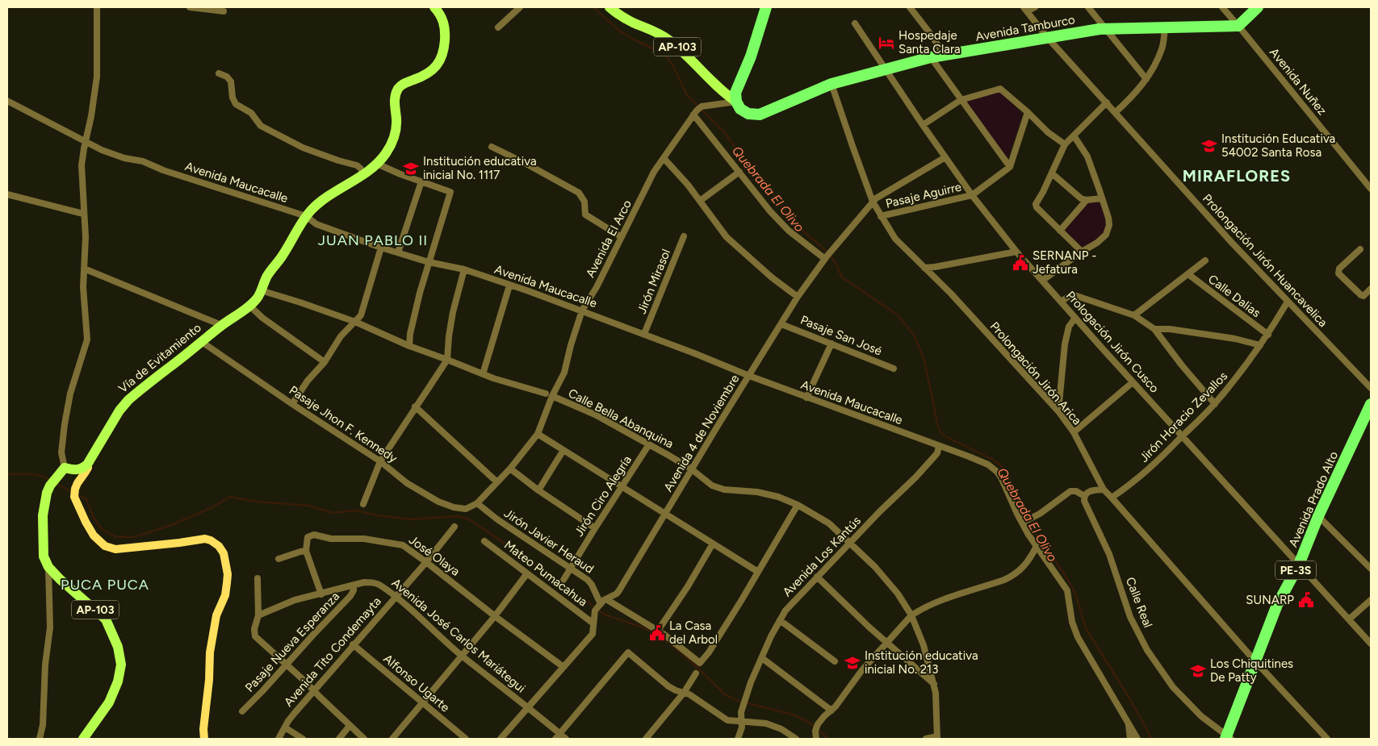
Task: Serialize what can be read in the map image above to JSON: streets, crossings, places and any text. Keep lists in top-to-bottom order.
{
  "streets": {
    "highway": ["Avenida Tamburco", "Avenida Prado Alto", "PE-3S"],
    "main road": ["AP-103", "Vía de Evitamiento"],
    "street": [
      "Avenida Nuñez",
      "Avenida Maucacalle",
      "Pasaje Aguirre",
      "Avenida El Arco",
      "Prolongación Jirón Huancavelica",
      "Jirón Mirasol",
      "Calle Dalias",
      "Pasaje San José",
      "Prologación Jirón Cusco",
      "Prolongación Jirón Arica",
      "Jirón Horacio Zevallos",
      "Calle Bella Abanquina",
      "Pasaje Jhon F. Kennedy",
      "Avenida 4 de Noviembre",
      "Jirón Ciro Alegría",
      "Jirón Javier Heraud",
      "José Olaya",
      "Avenida Los Kantús",
      "Mateo Pumacahua",
      "Calle Real",
      "Avenida José Carlos Mariátegui",
      "Pasaje Nueva Esperanza",
      "Avenida Tito Condemayta",
      "Alfonso Ugarte"
    ]
  },
  "crossings": [
    ["Avenida Tamburco", "AP-103"],
    ["Avenida Tamburco", "Avenida Nuñez"],
    ["Avenida Tamburco", "Prolongación Jirón Huancavelica"],
    ["Avenida Tamburco", "Prologación Jirón Cusco"],
    ["Avenida Tamburco", "Prolongación Jirón Arica"],
    ["Avenida Maucacalle", "Avenida El Arco"],
    ["Avenida Maucacalle", "Jirón Mirasol"],
    ["Avenida Maucacalle", "Vía de Evitamiento"],
    ["Avenida Maucacalle", "Avenida 4 de Noviembre"],
    ["Avenida Maucacalle", "Avenida Los Kantús"],
    ["Pasaje Aguirre", "Prologación Jirón Cusco"],
    ["Pasaje Aguirre", "Prolongación Jirón Arica"],
    ["Avenida El Arco", "Calle Bella Abanquina"],
    ["Avenida El Arco", "Pasaje Jhon F. Kennedy"],
    ["Avenida El Arco", "Jirón Javier Heraud"],
    ["Prolongación Jirón Huancavelica", "Jirón Horacio Zevallos"],
    ["Calle Dalias", "Jirón Horacio Zevallos"],
    ["Pasaje San José", "Avenida 4 de Noviembre"],
    ["Prologación Jirón Cusco", "Jirón Horacio Zevallos"],
    ["Prologación Jirón Cusco", "Avenida 4 de Noviembre"],
    ["Prologación Jirón Cusco", "Avenida Prado Alto"],
    ["Vía de Evitamiento", "Pasaje Jhon F. Kennedy"],
    ["Prolongación Jirón Arica", "Jirón Horacio Zevallos"],
    ["Prolongación Jirón Arica", "Avenida 4 de Noviembre"],
    ["Prolongación Jirón Arica", "Avenida Prado Alto"],
    ["Calle Bella Abanquina", "Avenida 4 de Noviembre"],
    ["Calle Bella Abanquina", "Jirón Ciro Alegría"],
    ["Calle Bella Abanquina", "Avenida Los Kantús"],
    ["Pasaje Jhon F. Kennedy", "Jirón Javier Heraud"],
    ["Avenida 4 de Noviembre", "Jirón Javier Heraud"],
    ["Avenida 4 de Noviembre", "José Olaya"],
    ["Avenida 4 de Noviembre", "Mateo Pumacahua"],
    ["Avenida 4 de Noviembre", "Avenida José Carlos Mariátegui"],
    ["Jirón Ciro Alegría", "Jirón Javier Heraud"],
    ["Avenida Prado Alto", "Calle Real"],
    ["José Olaya", "Avenida Tito Condemayta"],
    ["Avenida José Carlos Mariátegui", "Pasaje Nueva Esperanza"],
    ["Avenida José Carlos Mariátegui", "Avenida Tito Condemayta"],
    ["Avenida Tito Condemayta", "Alfonso Ugarte"]
  ],
  "districts": ["MIRAFLORES", "JUAN PABLO II", "PUCA PUCA"],
  "water": ["Quebrada El Olivo"],
  "places": {
    "hotel": ["Hospedaje Santa Clara"],
    "school or university": [
      "Institución Educativa 54002 Santa Rosa",
      "Institución educativa inicial No. 1117",
      "Institución educativa inicial No. 213",
      "Los Chiquitines De Patty"
    ],
    "public building": ["SERNANP - Jefatura", "SUNARP", "La Casa del Arbol"]
  }
}
